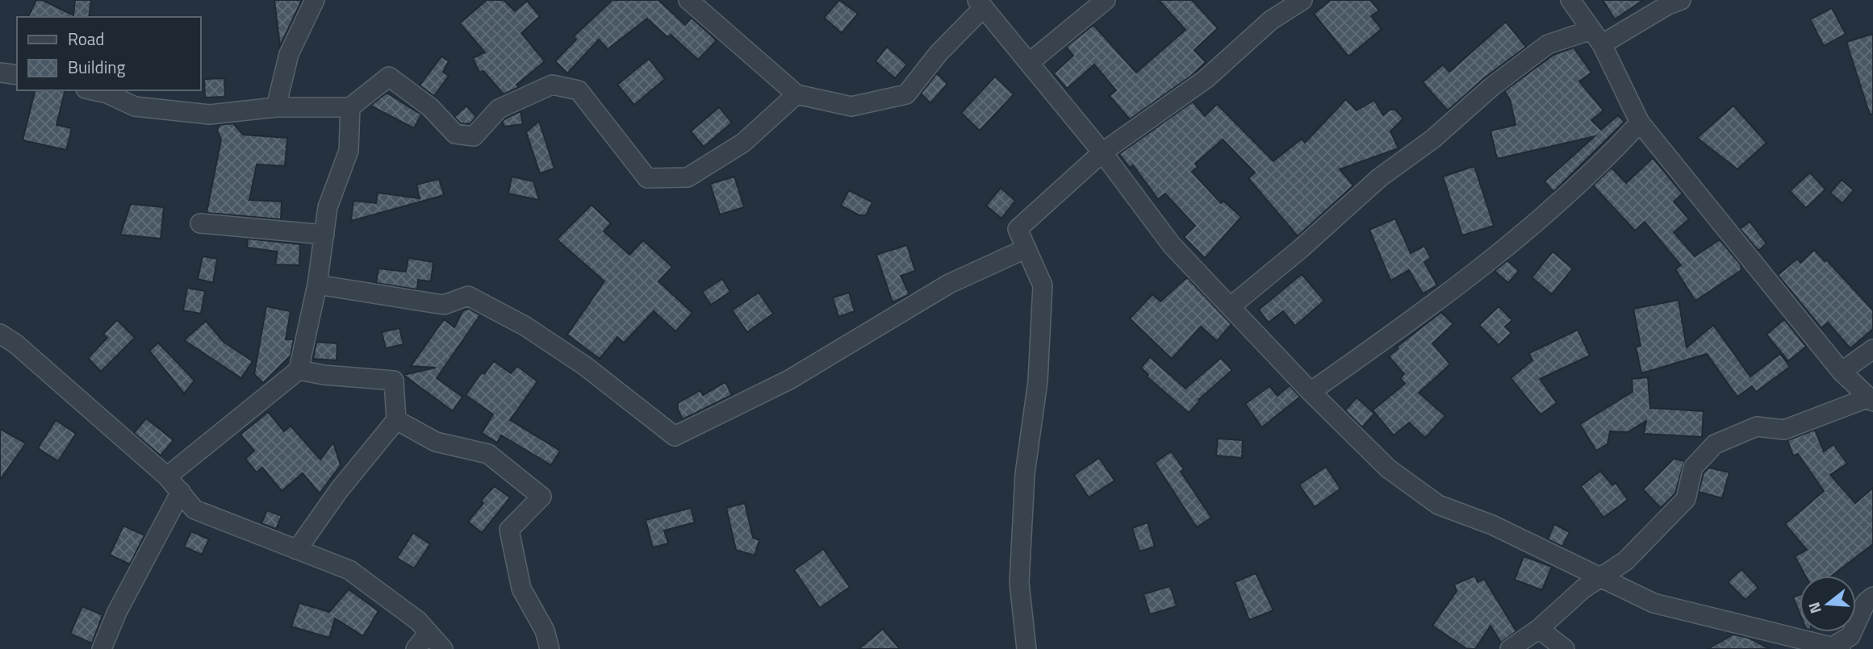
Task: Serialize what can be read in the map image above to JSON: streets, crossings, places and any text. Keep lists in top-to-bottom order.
{
  "legend": ["Road", "Building"],
  "north": "left"
}
